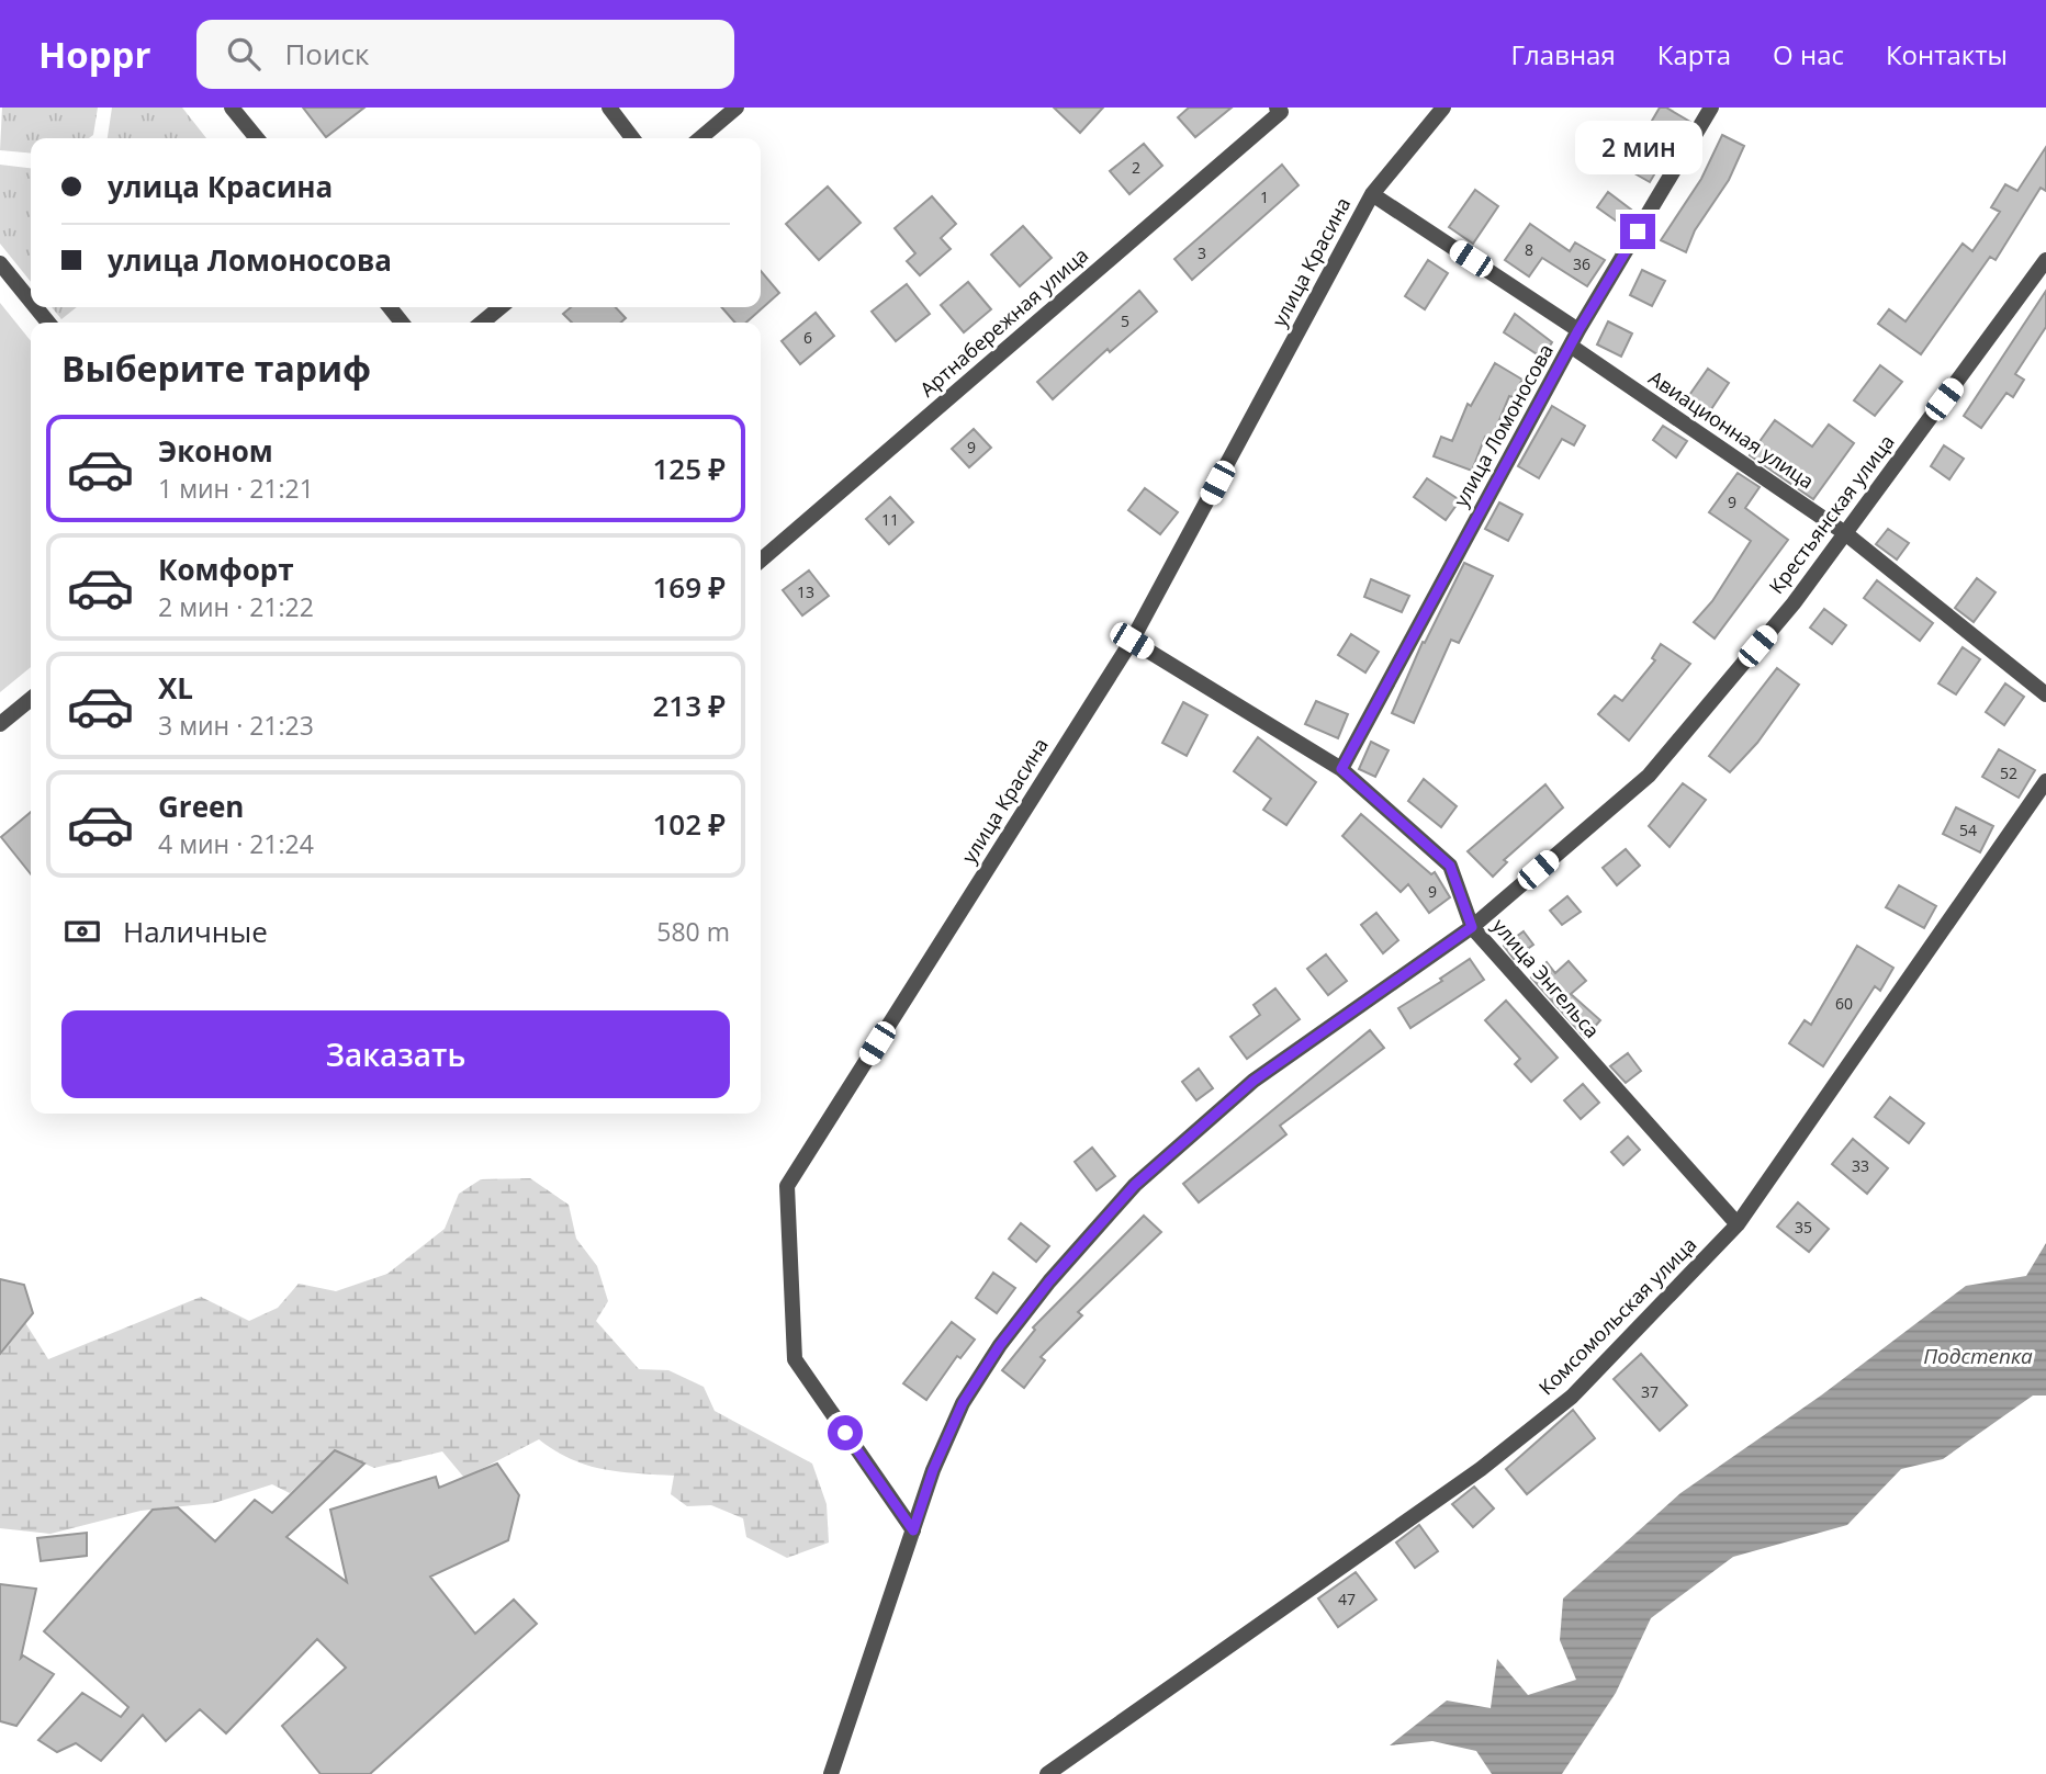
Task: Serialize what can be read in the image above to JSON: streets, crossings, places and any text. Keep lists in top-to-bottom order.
{
  "streets": {
    "street": [
      "улица Красина",
      "Артнабережная улица",
      "улица Ломоносова",
      "Авиационная улица",
      "Крестьянская улица",
      "улица Энгельса",
      "Комсомольская улица"
    ]
  },
  "crossings": [
    ["улица Красина", "Крестьянская улица"],
    ["улица Красина", "улица Энгельса"],
    ["улица Ломоносова", "Авиационная улица"],
    ["улица Ломоносова", "улица Энгельса"],
    ["Авиационная улица", "Крестьянская улица"],
    ["Крестьянская улица", "улица Энгельса"],
    ["улица Энгельса", "Комсомольская улица"]
  ],
  "water": ["Подстепка"],
  "house_numbers": [
    "2",
    "1",
    "8",
    "3",
    "36",
    "5",
    "6",
    "9",
    "9",
    "11",
    "13",
    "52",
    "54",
    "9",
    "60",
    "33",
    "35",
    "37",
    "47"
  ],
  "page": {
    "header": "Hoppr",
    "search": "Поиск",
    "nav": [
      "Главная",
      "Карта",
      "О нас",
      "Контакты"
    ],
    "bubble": "2 мин",
    "banner": ["улица Красина", "улица Ломоносова"],
    "heading": "Выберите тариф",
    "list": [
      {
        "name": "Эконом",
        "note": "1 мин · 21:21",
        "value": "125 ₽"
      },
      {
        "name": "Комфорт",
        "note": "2 мин · 21:22",
        "value": "169 ₽"
      },
      {
        "name": "XL",
        "note": "3 мин · 21:23",
        "value": "213 ₽"
      },
      {
        "name": "Green",
        "note": "4 мин · 21:24",
        "value": "102 ₽"
      }
    ],
    "pay": ["Наличные", "580 m"],
    "buttons": "Заказать"
  }
}
